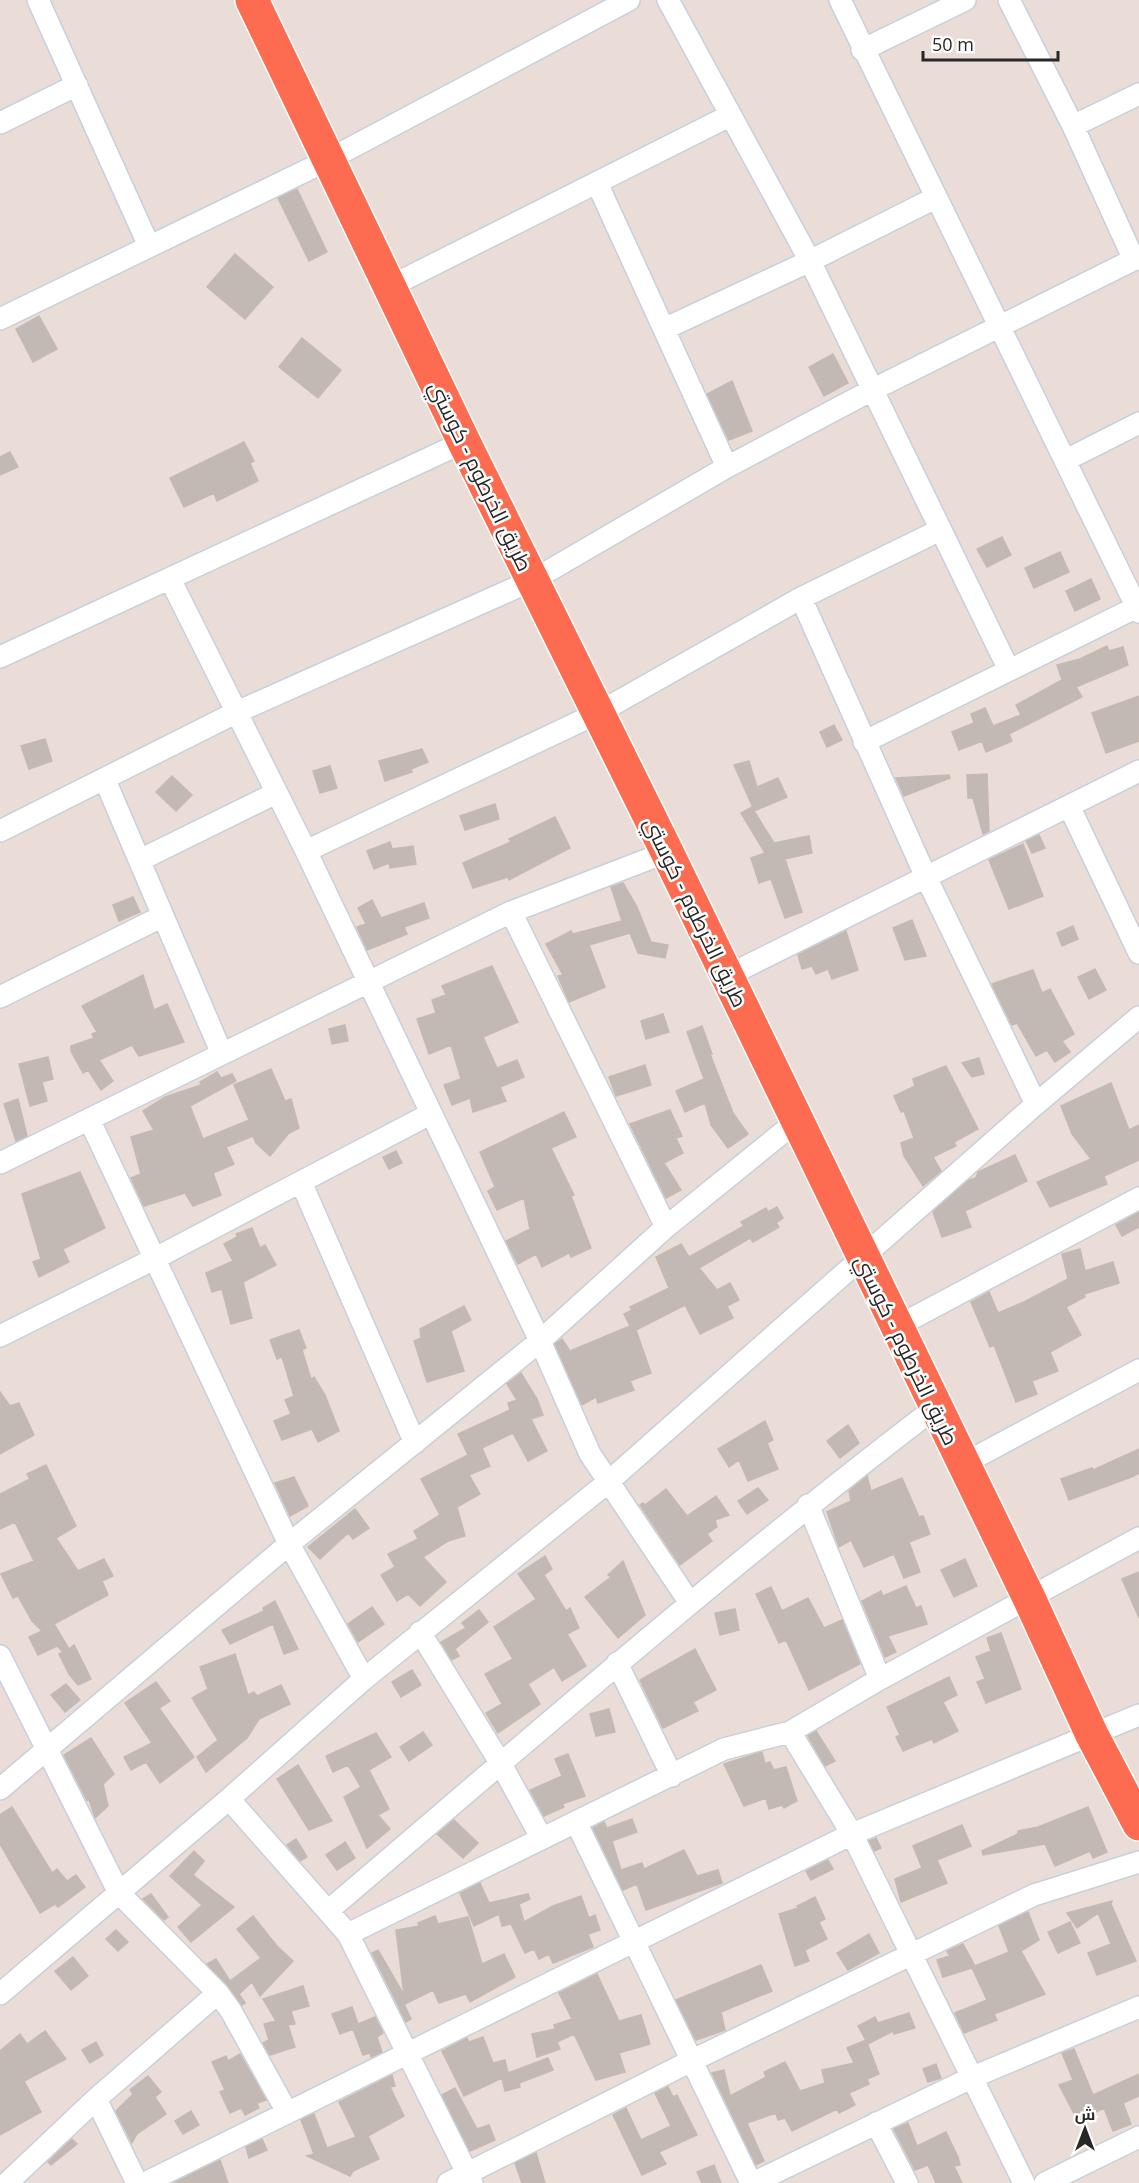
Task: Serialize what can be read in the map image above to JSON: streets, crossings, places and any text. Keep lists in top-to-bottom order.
{
  "streets": {
    "highway": ["طريق الخرطوم - كوستي"]
  },
  "scale_bar": "50 m",
  "north": "top"
}
